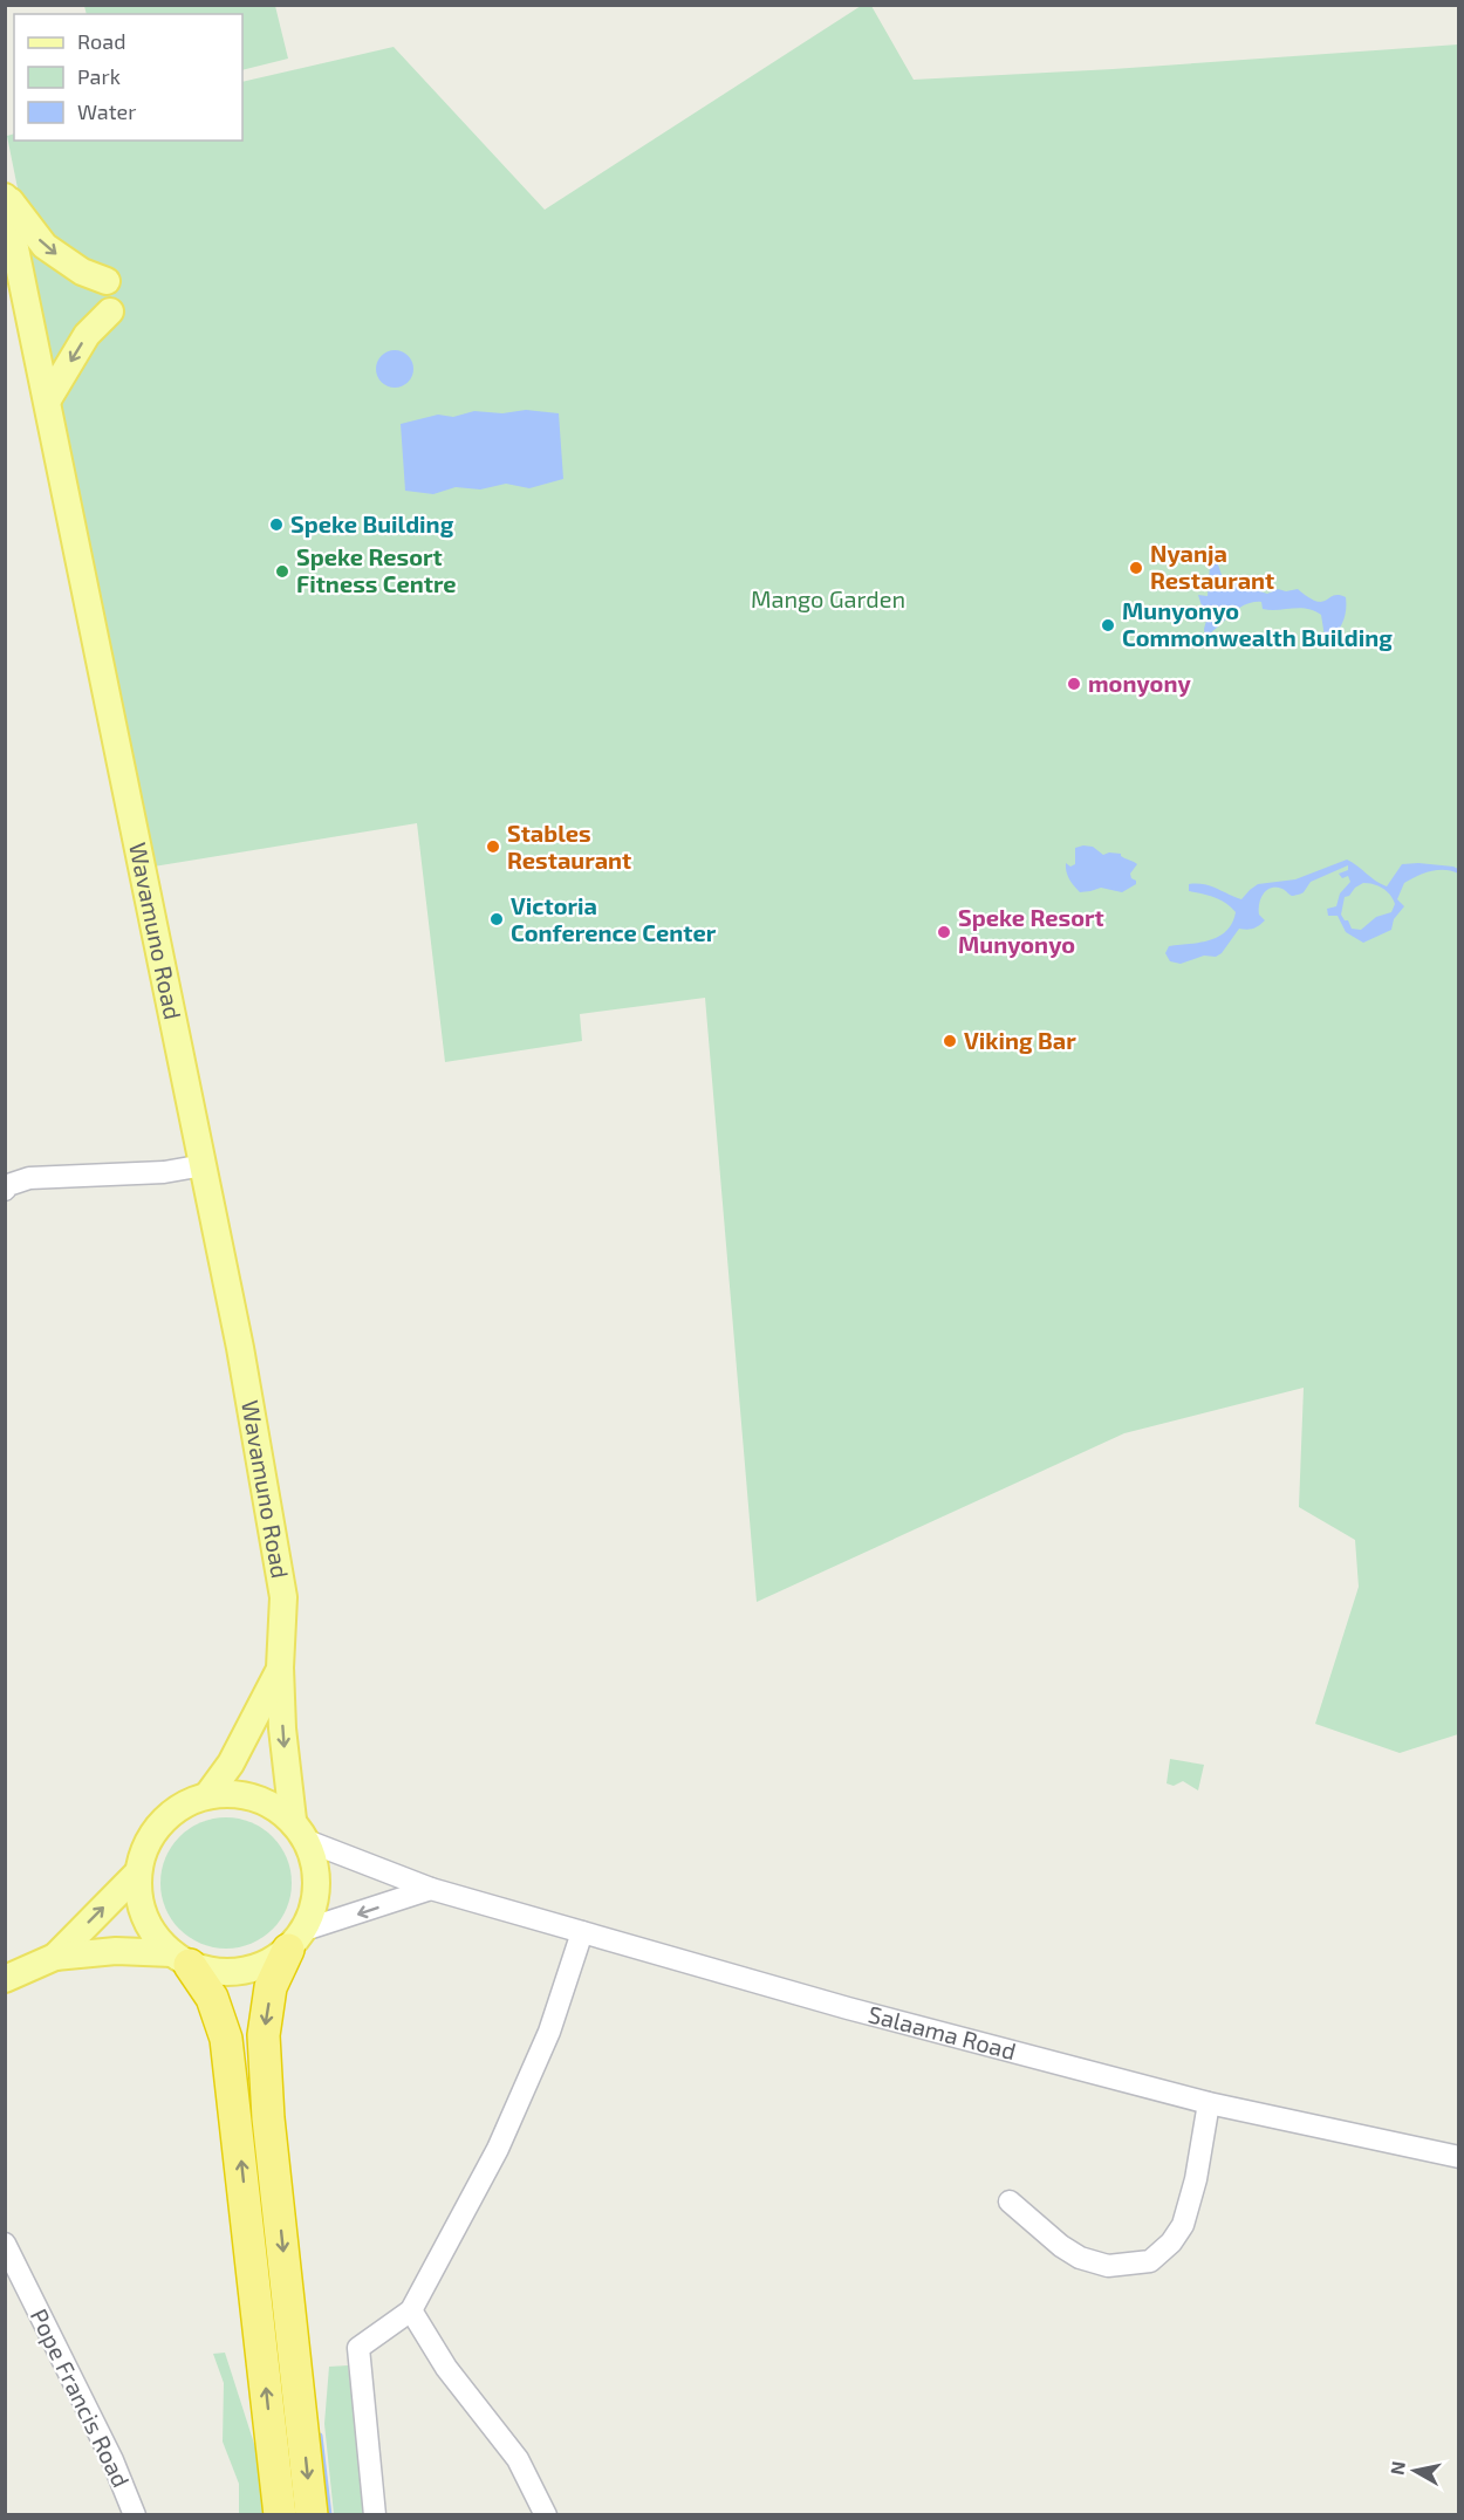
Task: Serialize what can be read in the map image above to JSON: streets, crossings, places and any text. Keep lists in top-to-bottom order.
{
  "streets": {
    "main road": ["Wavamuno Road"],
    "street": ["Salaama Road", "Pope Francis Road"]
  },
  "crossings": [
    ["Wavamuno Road", "Salaama Road"]
  ],
  "parks": ["Mango Garden"],
  "places": [
    "Speke Building",
    "Nyanja Restaurant",
    "Speke Resort Fitness Centre",
    "Munyonyo Commonwealth Building",
    "monyony",
    "Stables Restaurant",
    "Victoria Conference Center",
    "Speke Resort Munyonyo",
    "Viking Bar"
  ],
  "legend": ["Road", "Park", "Water"],
  "north": "left"
}
